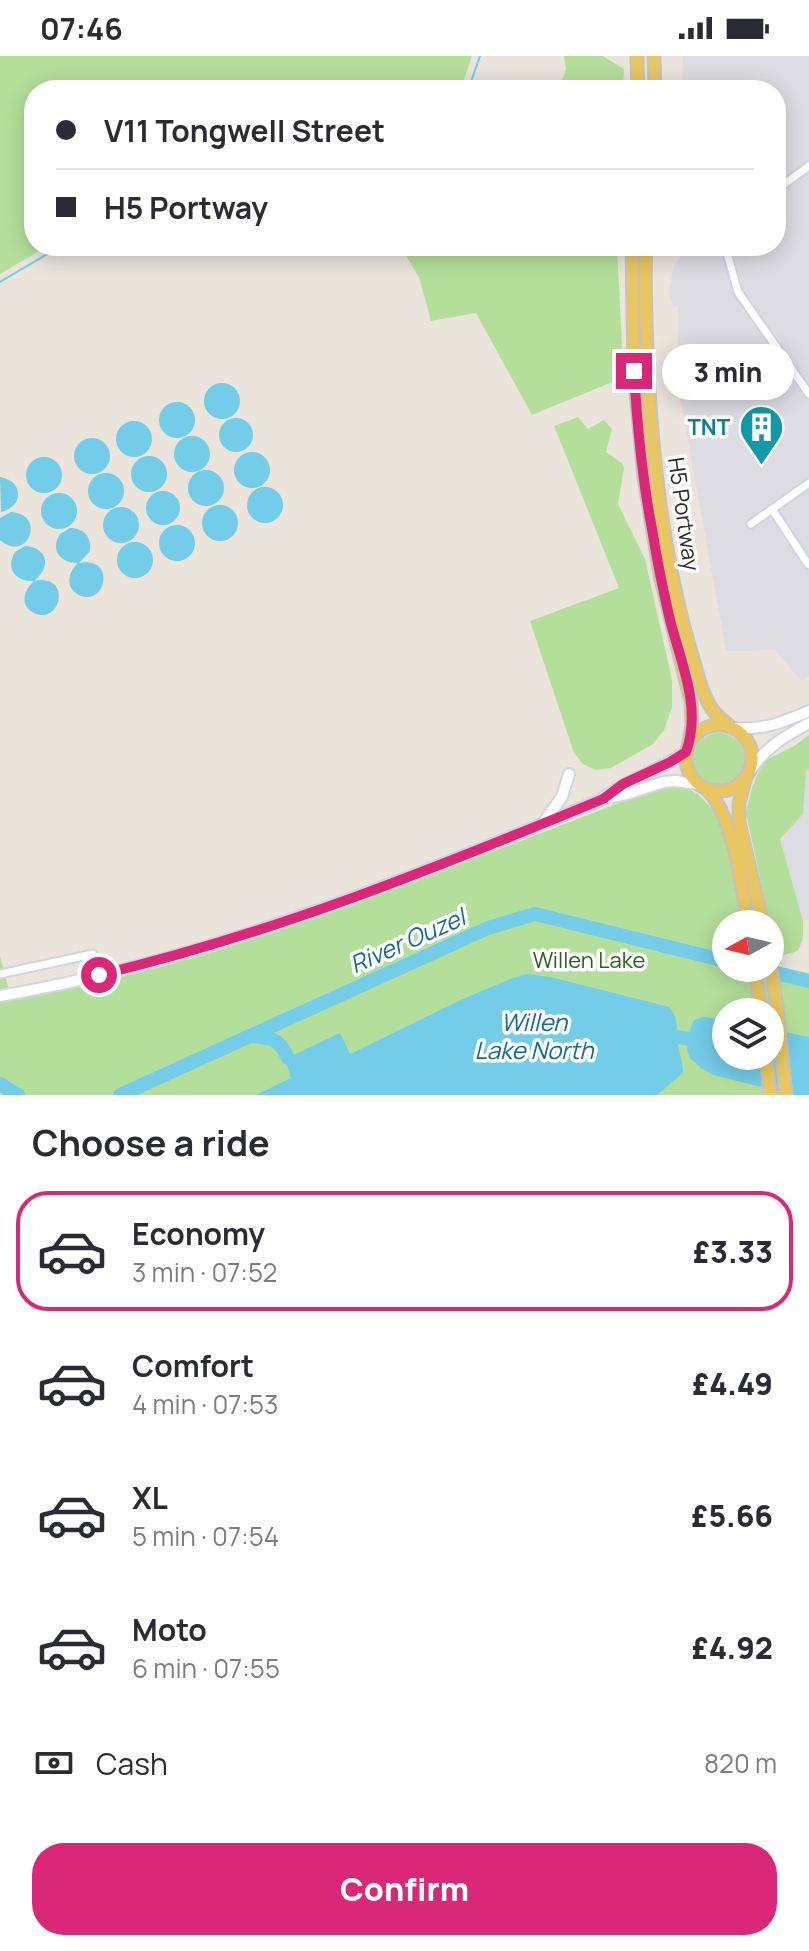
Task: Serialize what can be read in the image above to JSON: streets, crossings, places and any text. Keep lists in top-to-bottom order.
{
  "streets": {
    "main road": ["H5 Portway"]
  },
  "water": ["River Ouzel", "Willen Lake North"],
  "parks": ["Willen Lake"],
  "places": {
    "building": ["TNT"]
  },
  "north": "left",
  "page": {
    "status": "07:46",
    "banner": ["V11 Tongwell Street", "H5 Portway"],
    "bubble": "3 min",
    "heading": "Choose a ride",
    "list": [
      {
        "name": "Economy",
        "note": "3 min · 07:52",
        "value": "£3.33"
      },
      {
        "name": "Comfort",
        "note": "4 min · 07:53",
        "value": "£4.49"
      },
      {
        "name": "XL",
        "note": "5 min · 07:54",
        "value": "£5.66"
      },
      {
        "name": "Moto",
        "note": "6 min · 07:55",
        "value": "£4.92"
      }
    ],
    "pay": ["Cash", "820 m"],
    "buttons": "Confirm"
  }
}
